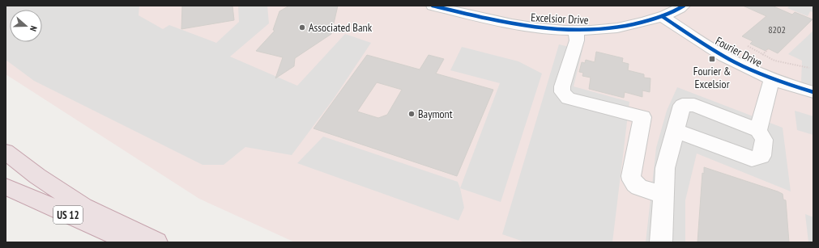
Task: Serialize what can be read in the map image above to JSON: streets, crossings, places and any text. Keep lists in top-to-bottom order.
{
  "streets": {
    "highway": ["US 12"],
    "street": ["Excelsior Drive", "Fourier Drive"]
  },
  "crossings": [
    ["Excelsior Drive", "Fourier Drive"]
  ],
  "places": {
    "other": ["Associated Bank", "Baymont"],
    "transit": ["Fourier & Excelsior"]
  },
  "house_numbers": ["8202"],
  "north": "right"
}
